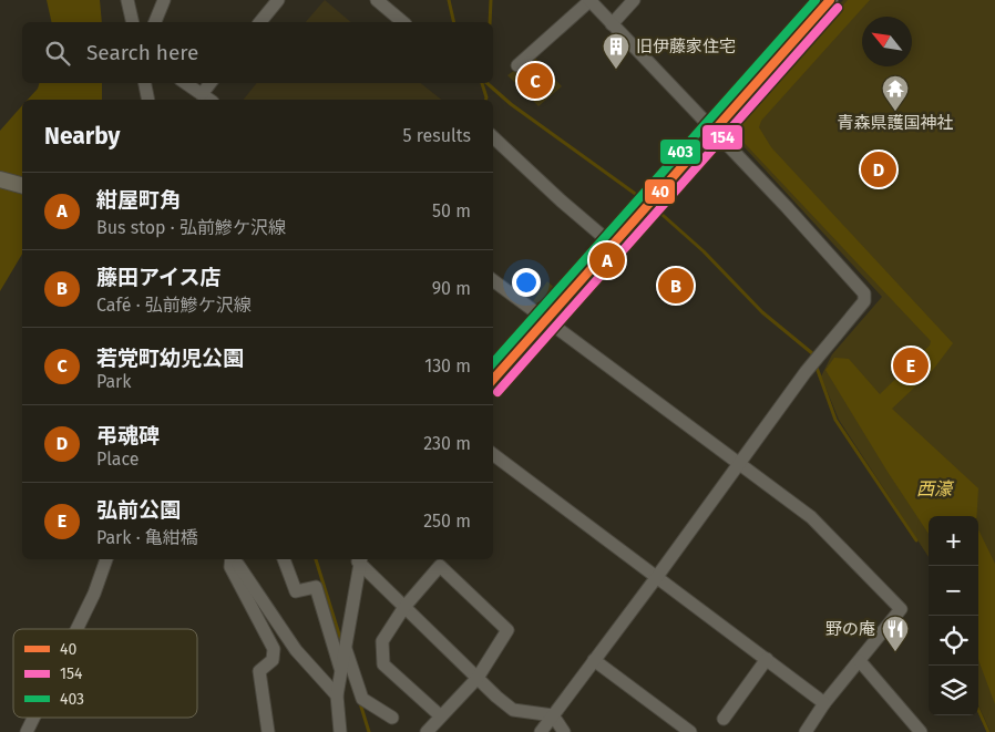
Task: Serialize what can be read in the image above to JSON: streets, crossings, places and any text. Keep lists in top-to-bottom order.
{
  "water": ["西濠"],
  "places": {
    "building": ["旧伊藤家住宅"],
    "temple": ["青森県護国神社"],
    "restaurant": ["野の庵"]
  },
  "lines": ["transit line 40", "transit line 403", "transit line 154"],
  "legend": ["40", "154", "403"],
  "north": "top left",
  "page": {
    "search": "Search here",
    "pins": [
      "C",
      "D",
      "A",
      "B",
      "E"
    ],
    "heading": ["Nearby", "5 results"],
    "list": [
      {
        "mark": "A",
        "name": "紺屋町角",
        "note": "Bus stop · 弘前鰺ケ沢線",
        "value": "50 m"
      },
      {
        "mark": "B",
        "name": "藤田アイス店",
        "note": "Café · 弘前鰺ケ沢線",
        "value": "90 m"
      },
      {
        "mark": "C",
        "name": "若党町幼児公園",
        "note": "Park",
        "value": "130 m"
      },
      {
        "mark": "D",
        "name": "弔魂碑",
        "note": "Place",
        "value": "230 m"
      },
      {
        "mark": "E",
        "name": "弘前公園",
        "note": "Park · 亀紺橋",
        "value": "250 m"
      }
    ],
    "map_buttons": ["+", "−"]
  }
}
